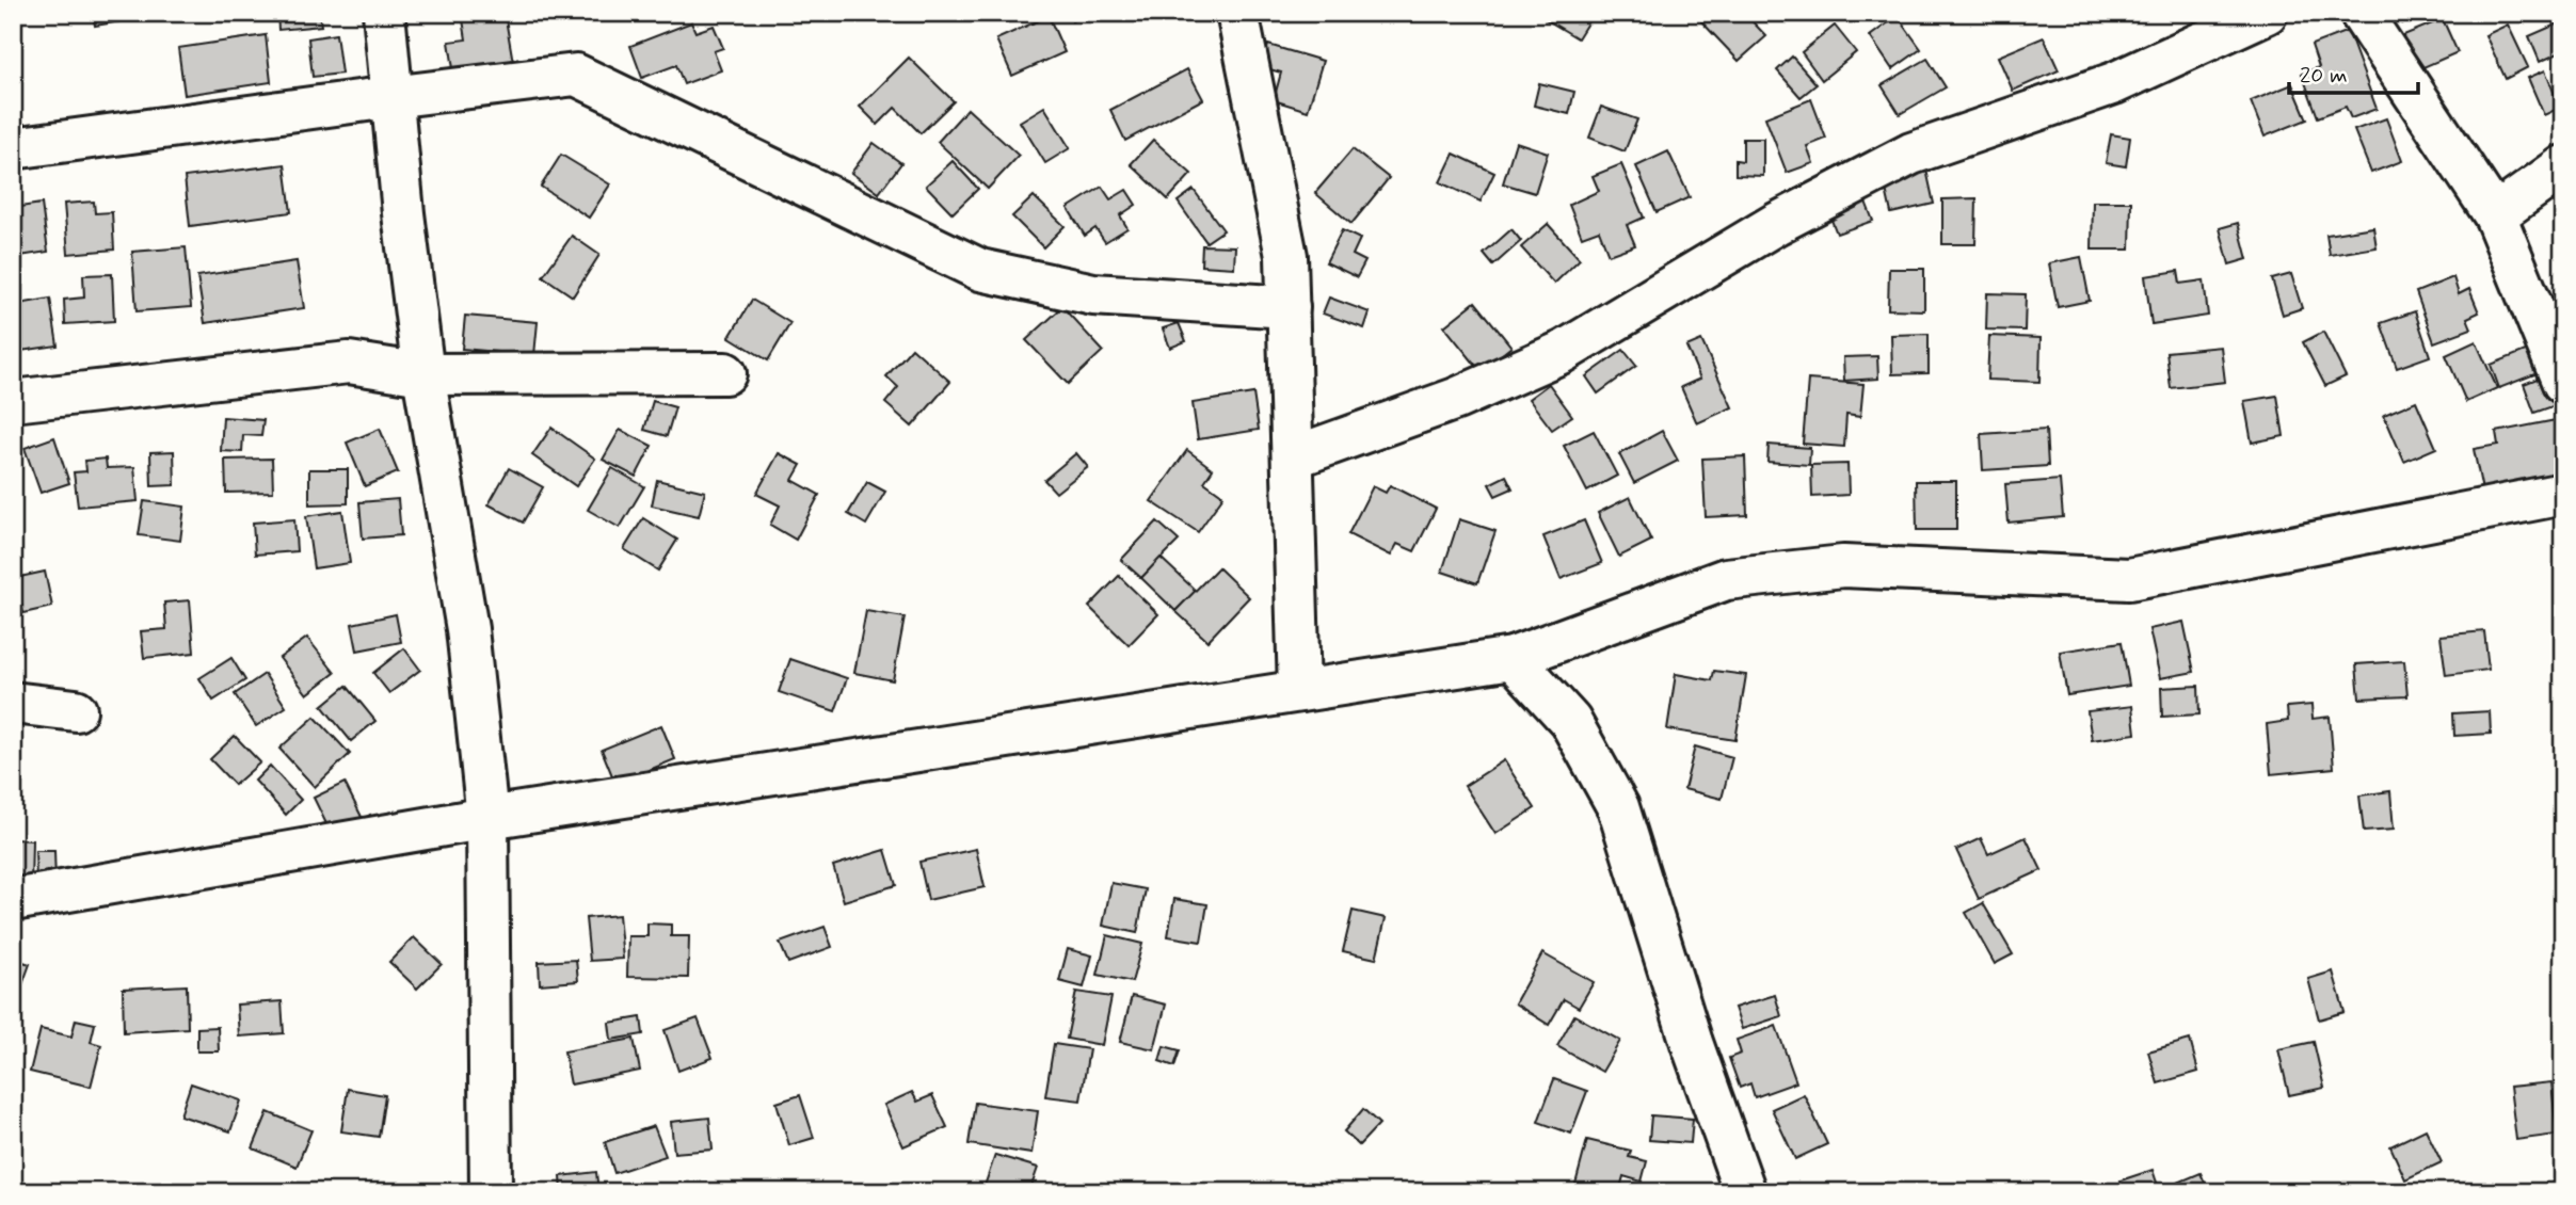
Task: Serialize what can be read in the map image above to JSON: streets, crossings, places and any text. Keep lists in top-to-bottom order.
{
  "scale_bar": "20 m"
}
